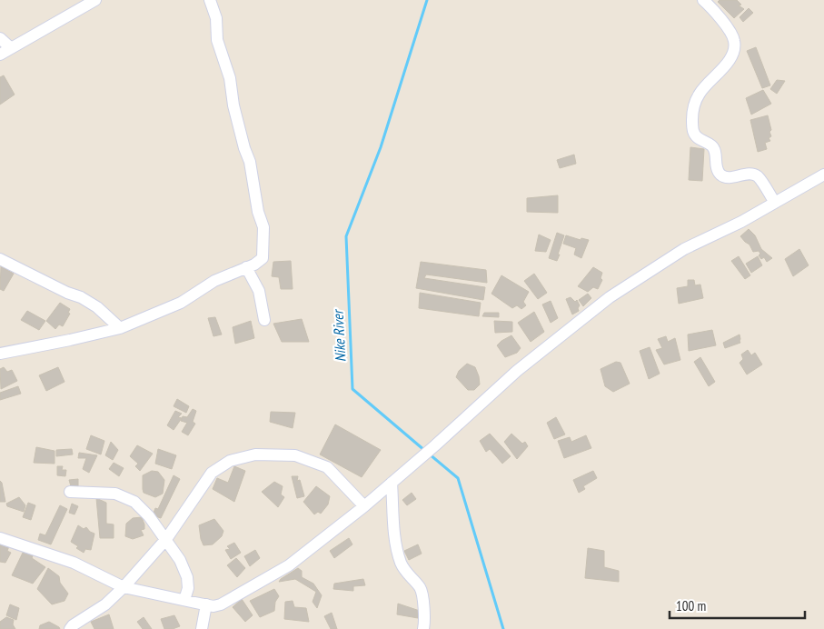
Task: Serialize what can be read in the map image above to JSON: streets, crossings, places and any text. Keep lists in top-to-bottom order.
{
  "water": ["Nike River"],
  "scale_bar": "100 m"
}
